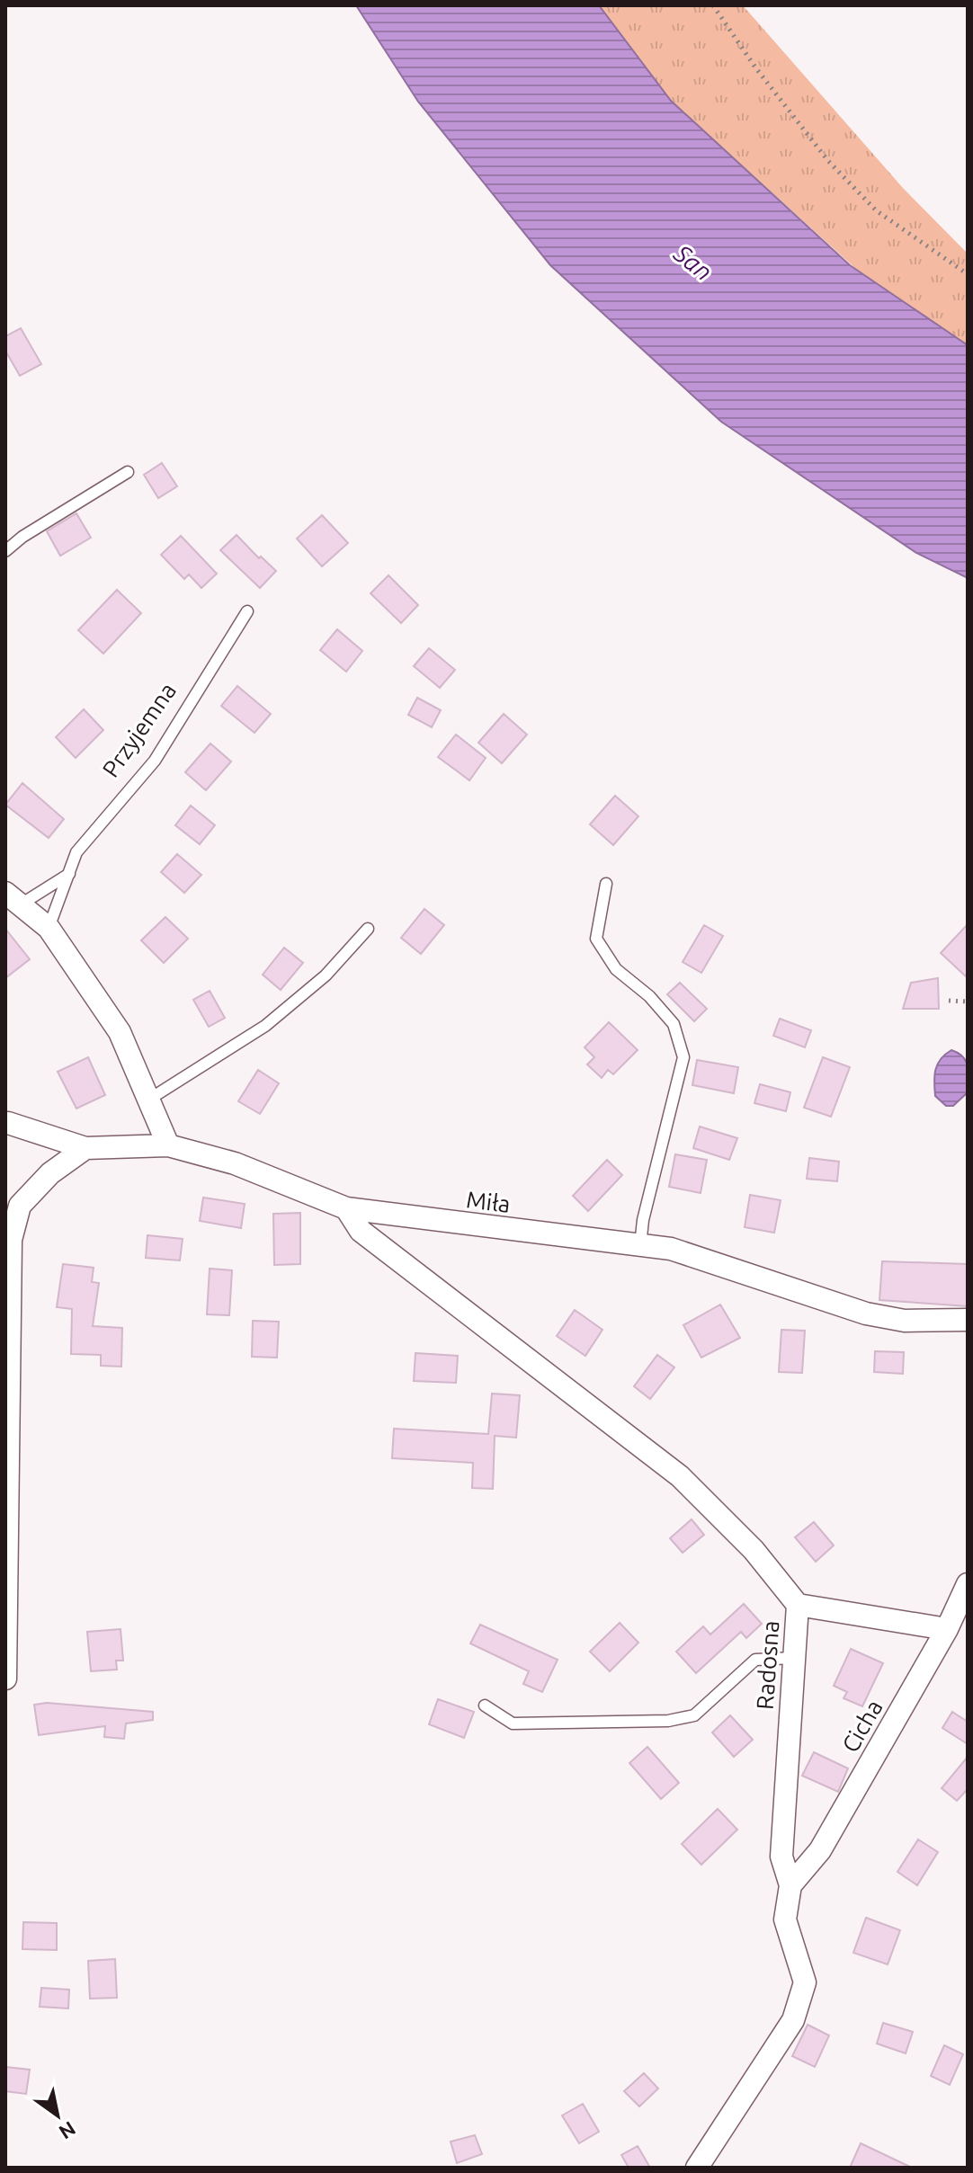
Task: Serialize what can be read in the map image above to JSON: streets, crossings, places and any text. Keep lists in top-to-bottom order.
{
  "streets": {
    "street": ["Miła", "Radosna", "Cicha"],
    "lane": ["Przyjemna"]
  },
  "crossings": [
    ["Miła", "Radosna"],
    ["Radosna", "Cicha"]
  ],
  "water": ["San"],
  "north": "bottom right"
}
